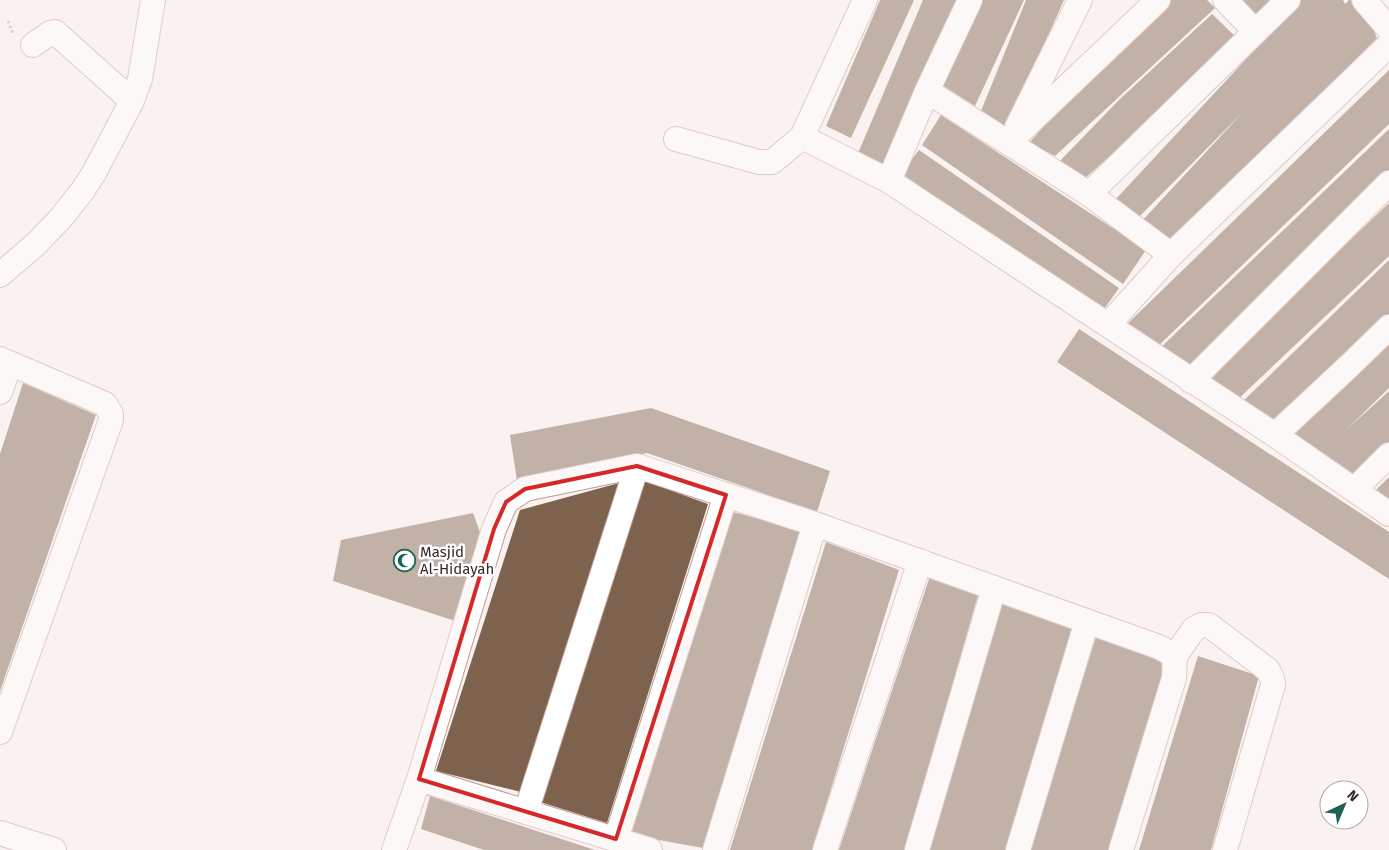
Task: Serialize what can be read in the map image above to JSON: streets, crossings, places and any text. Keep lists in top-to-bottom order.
{
  "places": {
    "mosque": ["Masjid Al-Hidayah"]
  },
  "north": "top right"
}
